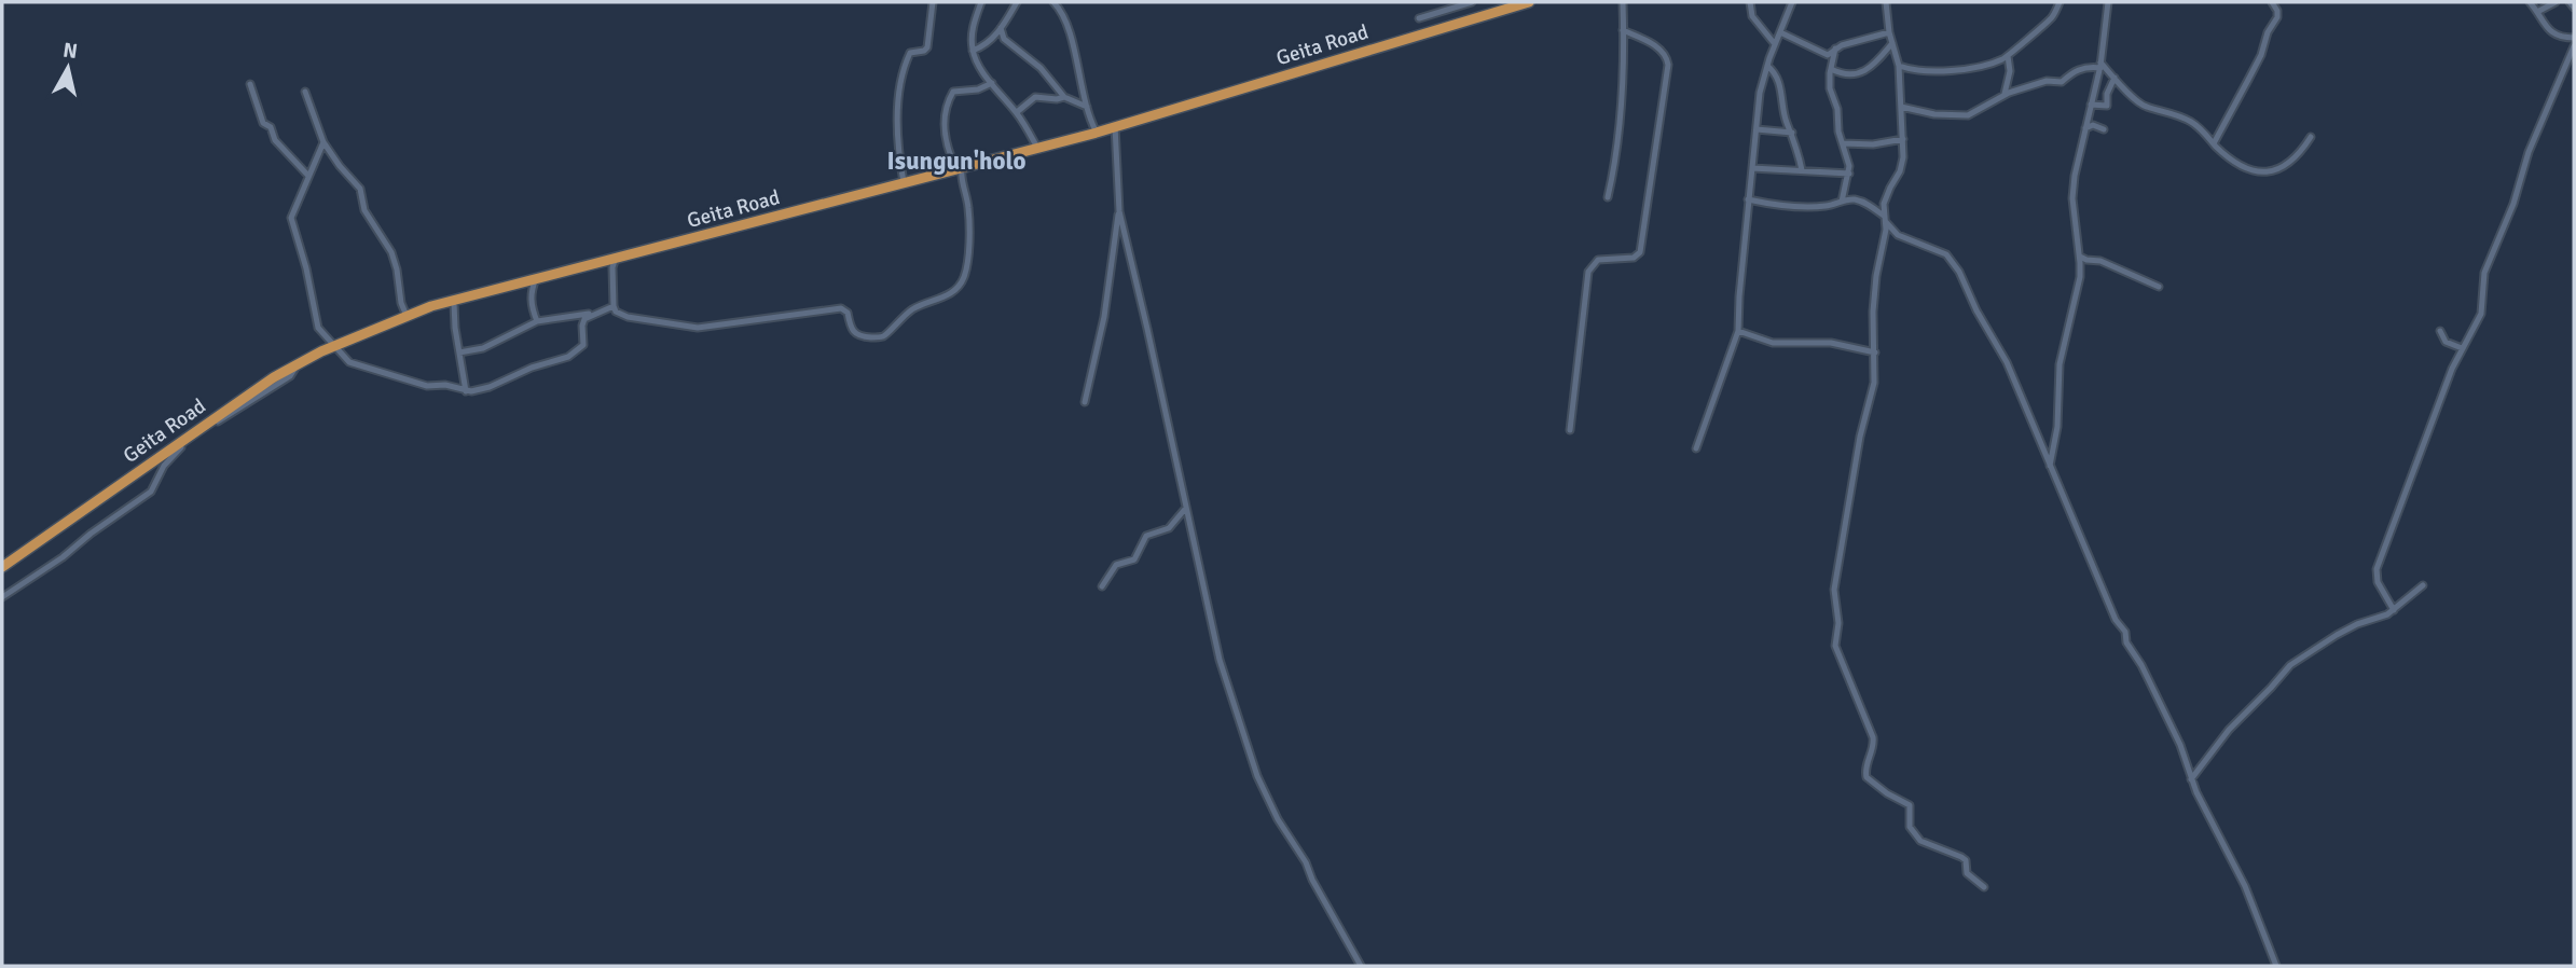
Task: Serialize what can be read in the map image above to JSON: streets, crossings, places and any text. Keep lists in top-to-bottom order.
{
  "streets": {
    "highway": ["Geita Road"]
  },
  "districts": ["Isungun'holo"],
  "north": "top"
}
